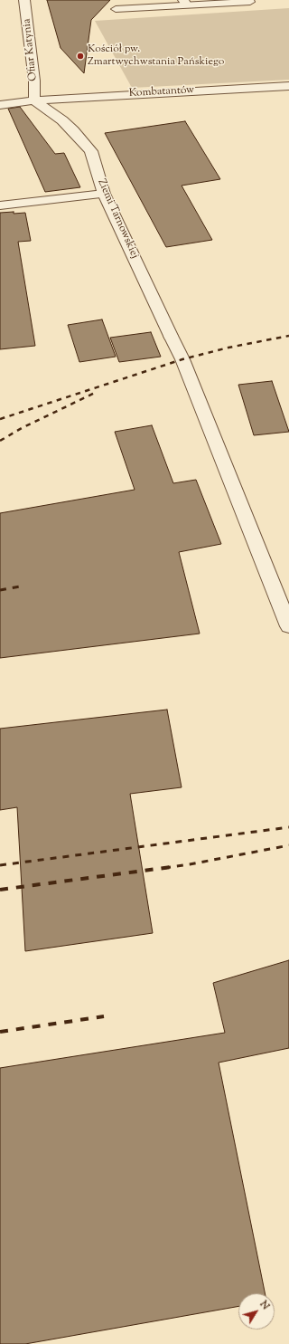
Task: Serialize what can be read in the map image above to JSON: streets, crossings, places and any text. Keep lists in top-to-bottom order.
{
  "streets": {
    "street": ["Ofiar Katynia", "Kombatantów", "Ziemi Tarnowskiej"]
  },
  "crossings": [
    ["Ofiar Katynia", "Kombatantów"],
    ["Ofiar Katynia", "Ziemi Tarnowskiej"],
    ["Kombatantów", "Ziemi Tarnowskiej"]
  ],
  "places": ["Kościół pw. Zmartwychwstania Pańskiego"],
  "north": "top right"
}
